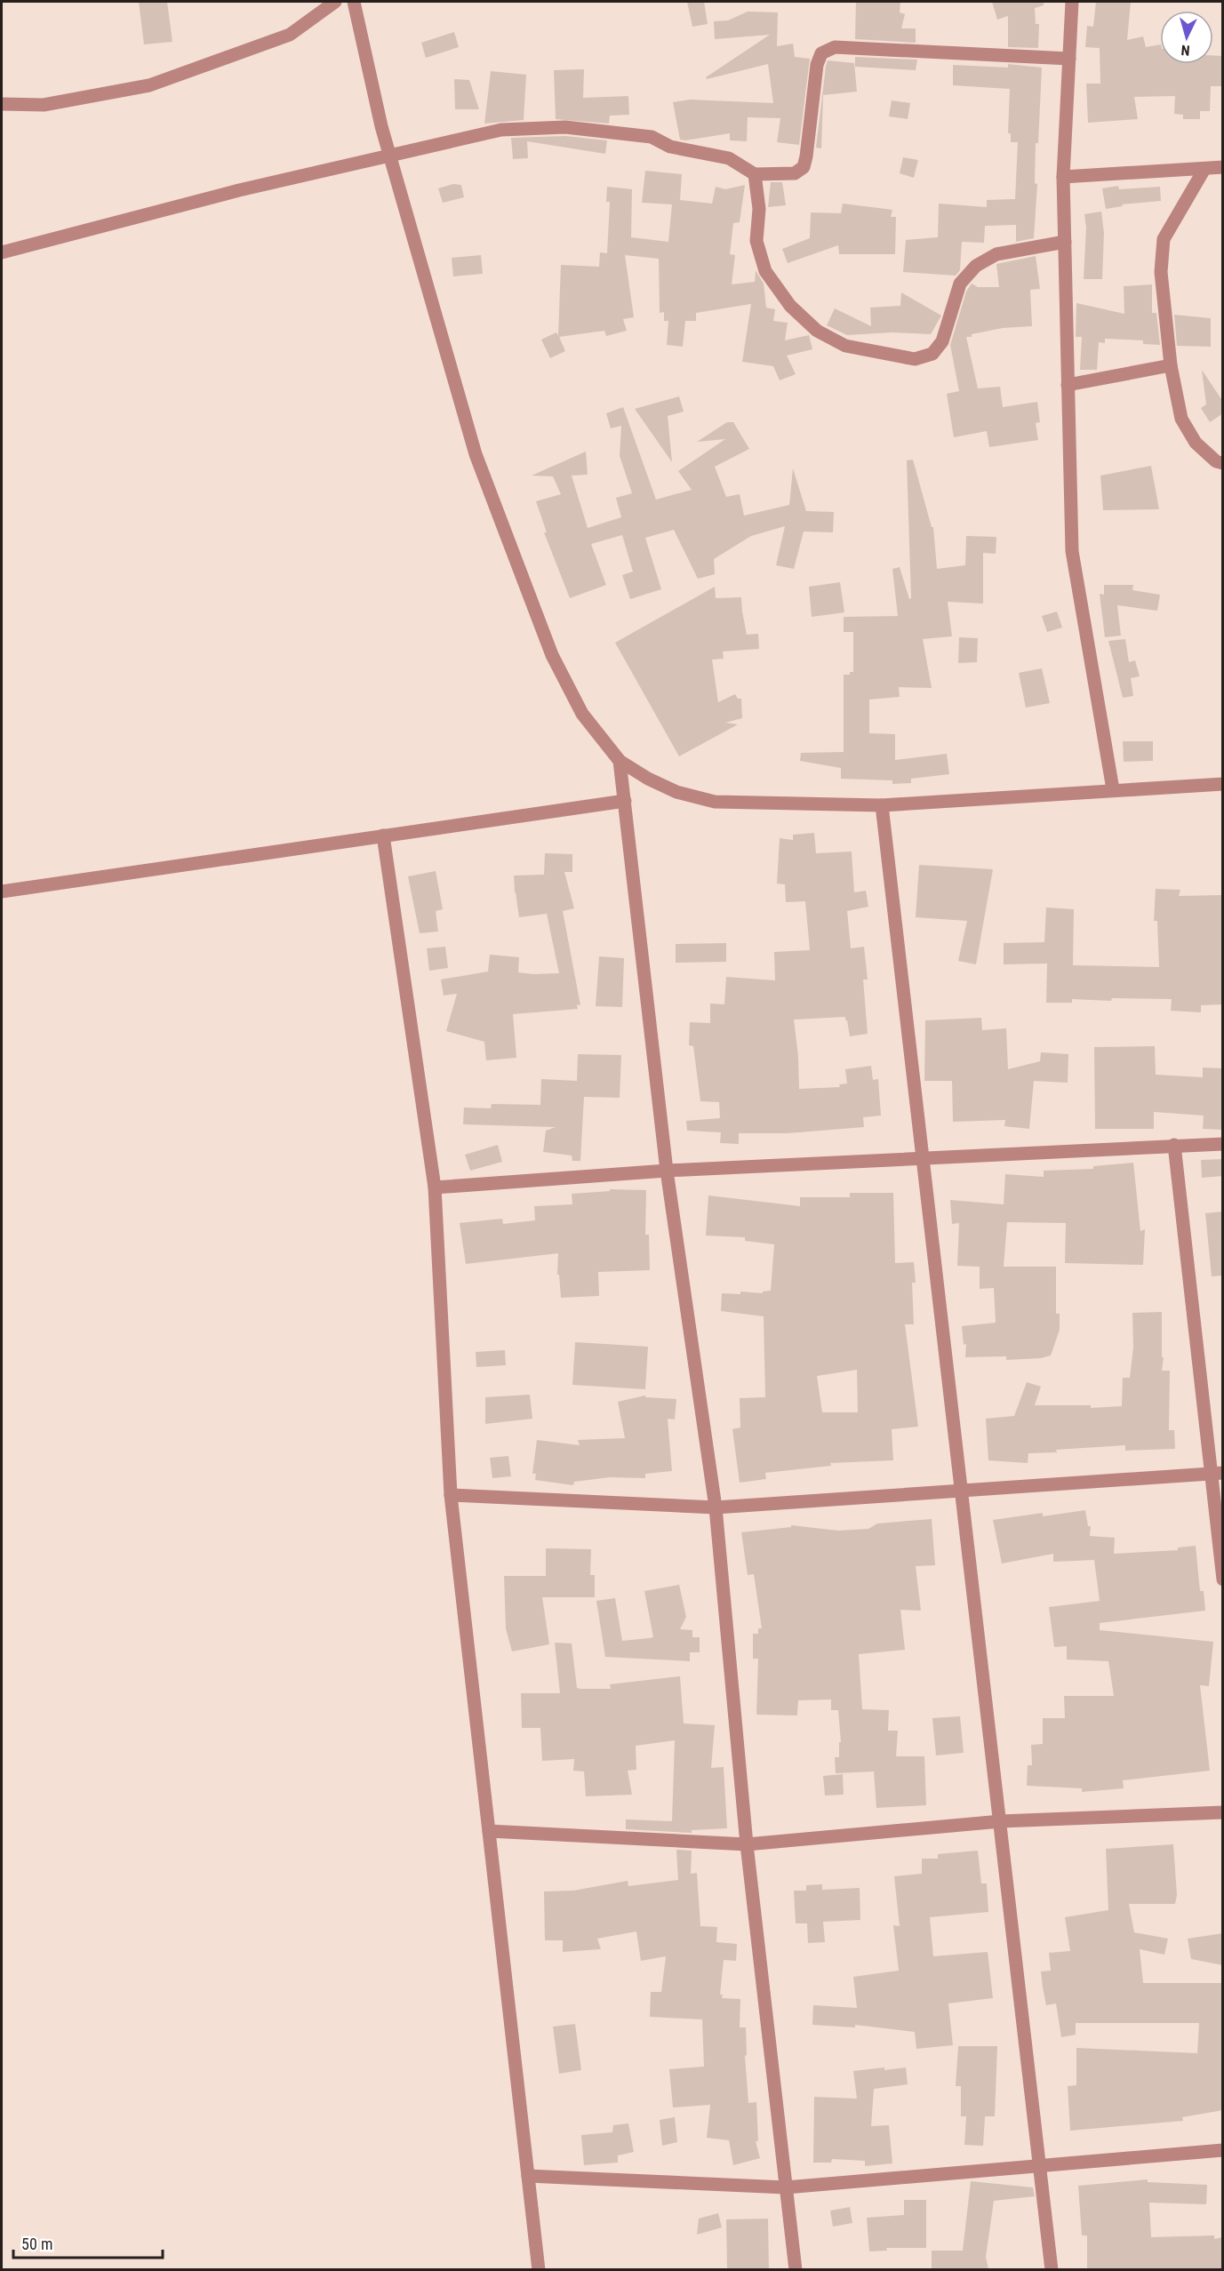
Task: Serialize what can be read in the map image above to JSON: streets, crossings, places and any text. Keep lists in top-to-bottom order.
{
  "scale_bar": "50 m",
  "north": "bottom"
}
